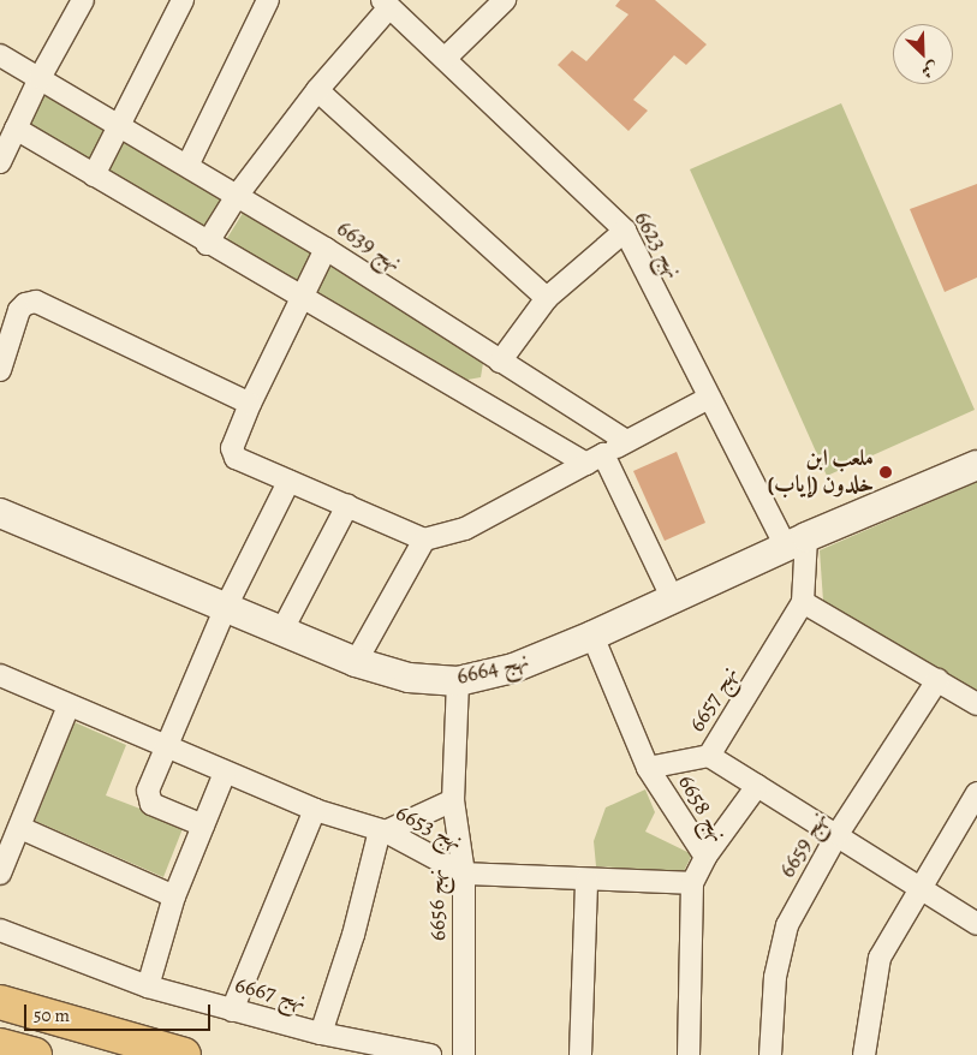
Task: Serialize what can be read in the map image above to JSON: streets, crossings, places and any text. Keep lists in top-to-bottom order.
{
  "streets": {
    "street": [
      "نهج 6623",
      "نهج 6639",
      "نهج 6664",
      "نهج 6657",
      "نهج 6658",
      "نهج 6653",
      "نهج 6659",
      "نهج 6656",
      "نهج 6667"
    ]
  },
  "crossings": [
    ["نهج 6623", "نهج 6664"],
    ["نهج 6623", "نهج 6657"],
    ["نهج 6664", "نهج 6657"],
    ["نهج 6664", "نهج 6658"],
    ["نهج 6664", "نهج 6656"],
    ["نهج 6657", "نهج 6659"],
    ["نهج 6658", "نهج 6653"],
    ["نهج 6653", "نهج 6656"]
  ],
  "places": ["ملعب ابن خلدون (إياب)"],
  "scale_bar": "50 m",
  "north": "bottom right"
}
